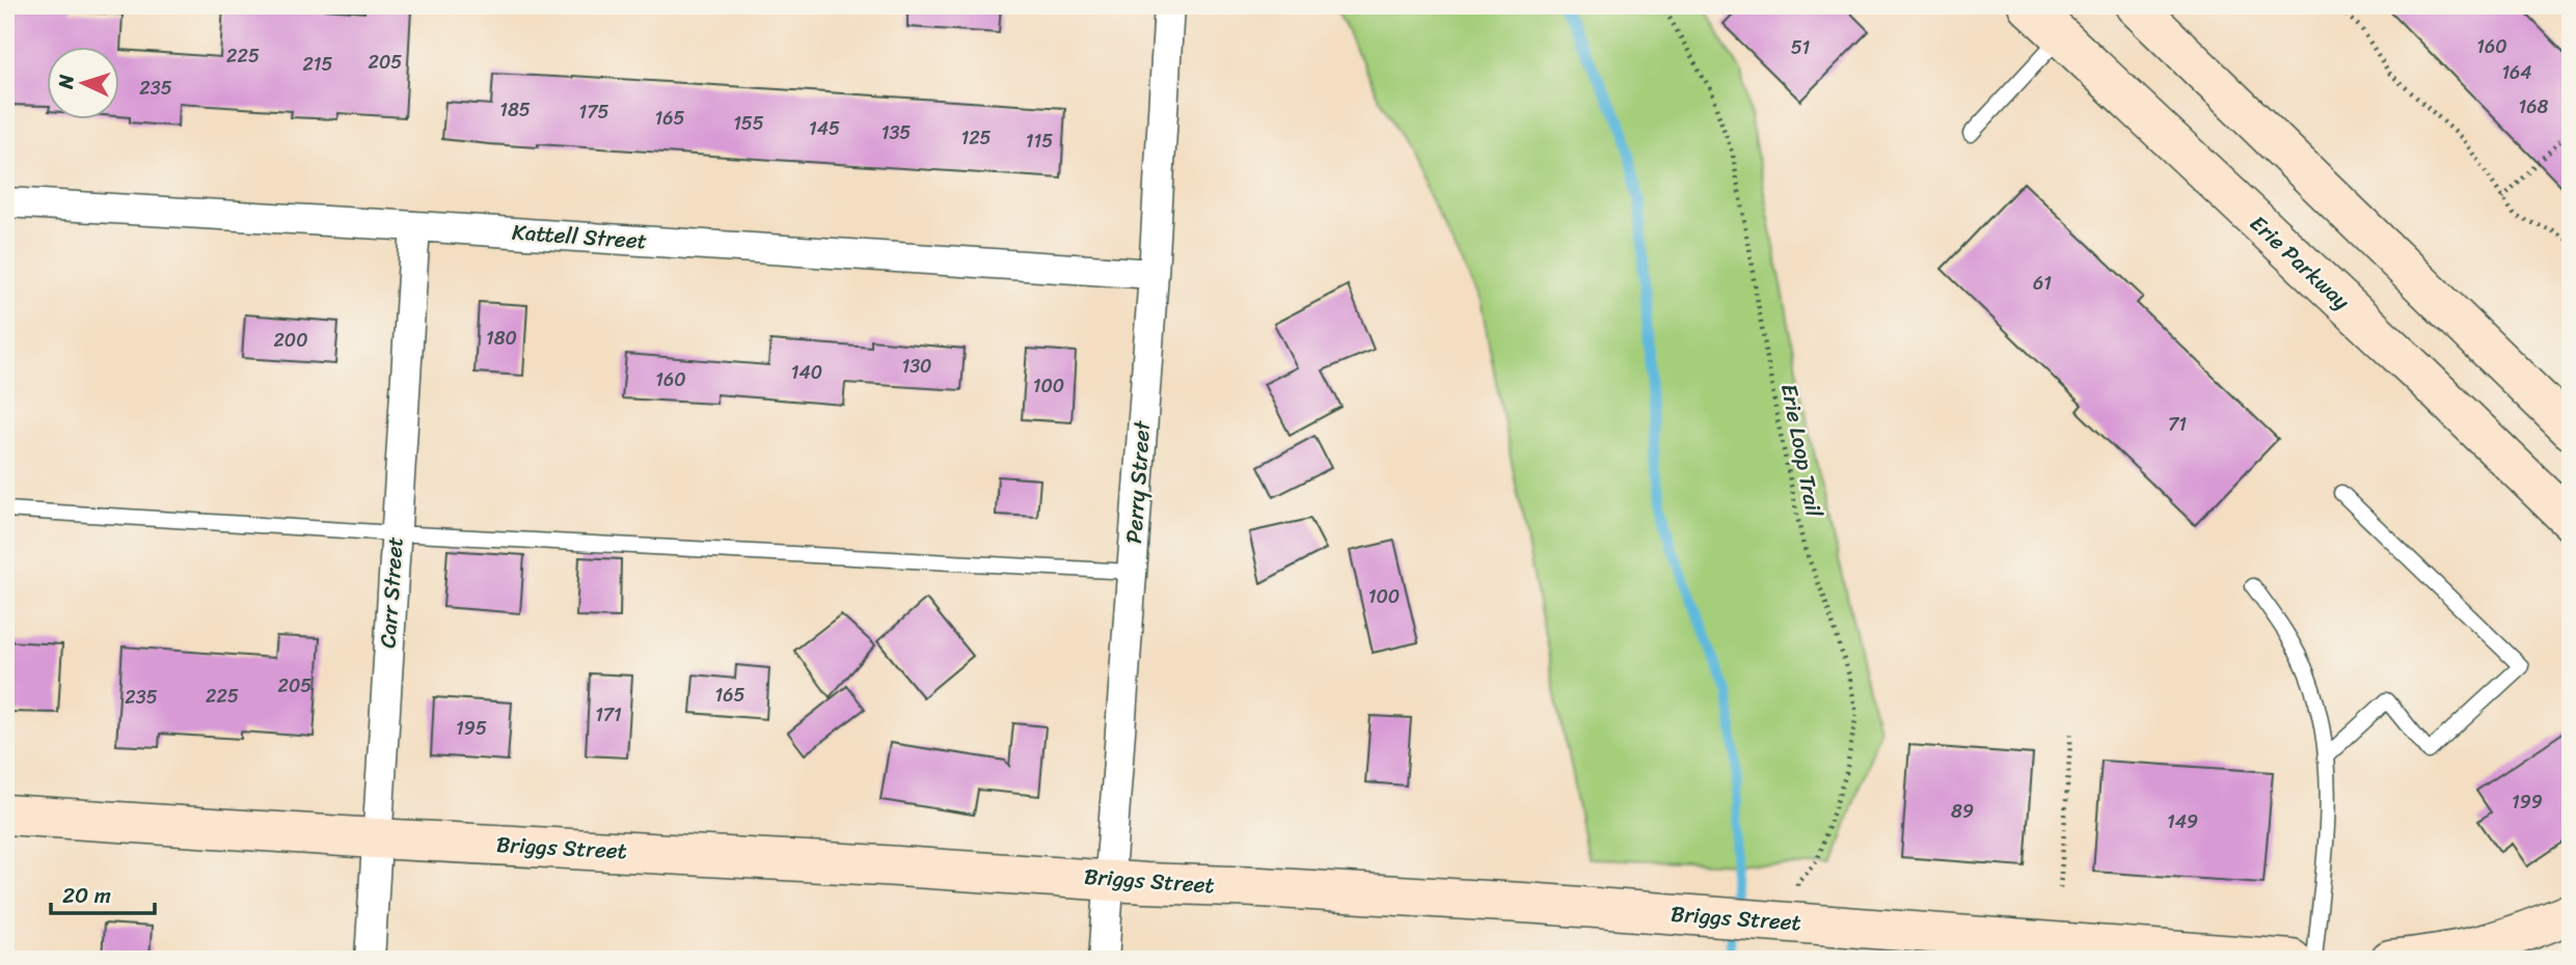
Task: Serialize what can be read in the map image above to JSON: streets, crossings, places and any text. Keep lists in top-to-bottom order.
{
  "streets": {
    "street": [
      "Kattell Street",
      "Erie Parkway",
      "Perry Street",
      "Carr Street",
      "Briggs Street"
    ],
    "path": ["Erie Loop Trail"]
  },
  "crossings": [
    ["Kattell Street", "Perry Street"],
    ["Kattell Street", "Carr Street"],
    ["Erie Loop Trail", "Briggs Street"],
    ["Perry Street", "Briggs Street"],
    ["Carr Street", "Briggs Street"]
  ],
  "house_numbers": [
    "160",
    "51",
    "225",
    "205",
    "215",
    "164",
    "235",
    "168",
    "185",
    "175",
    "165",
    "155",
    "145",
    "135",
    "125",
    "115",
    "61",
    "180",
    "200",
    "130",
    "140",
    "160",
    "100",
    "71",
    "100",
    "205",
    "165",
    "225",
    "235",
    "171",
    "195",
    "199",
    "89",
    "149"
  ],
  "scale_bar": "20 m",
  "north": "left"
}
